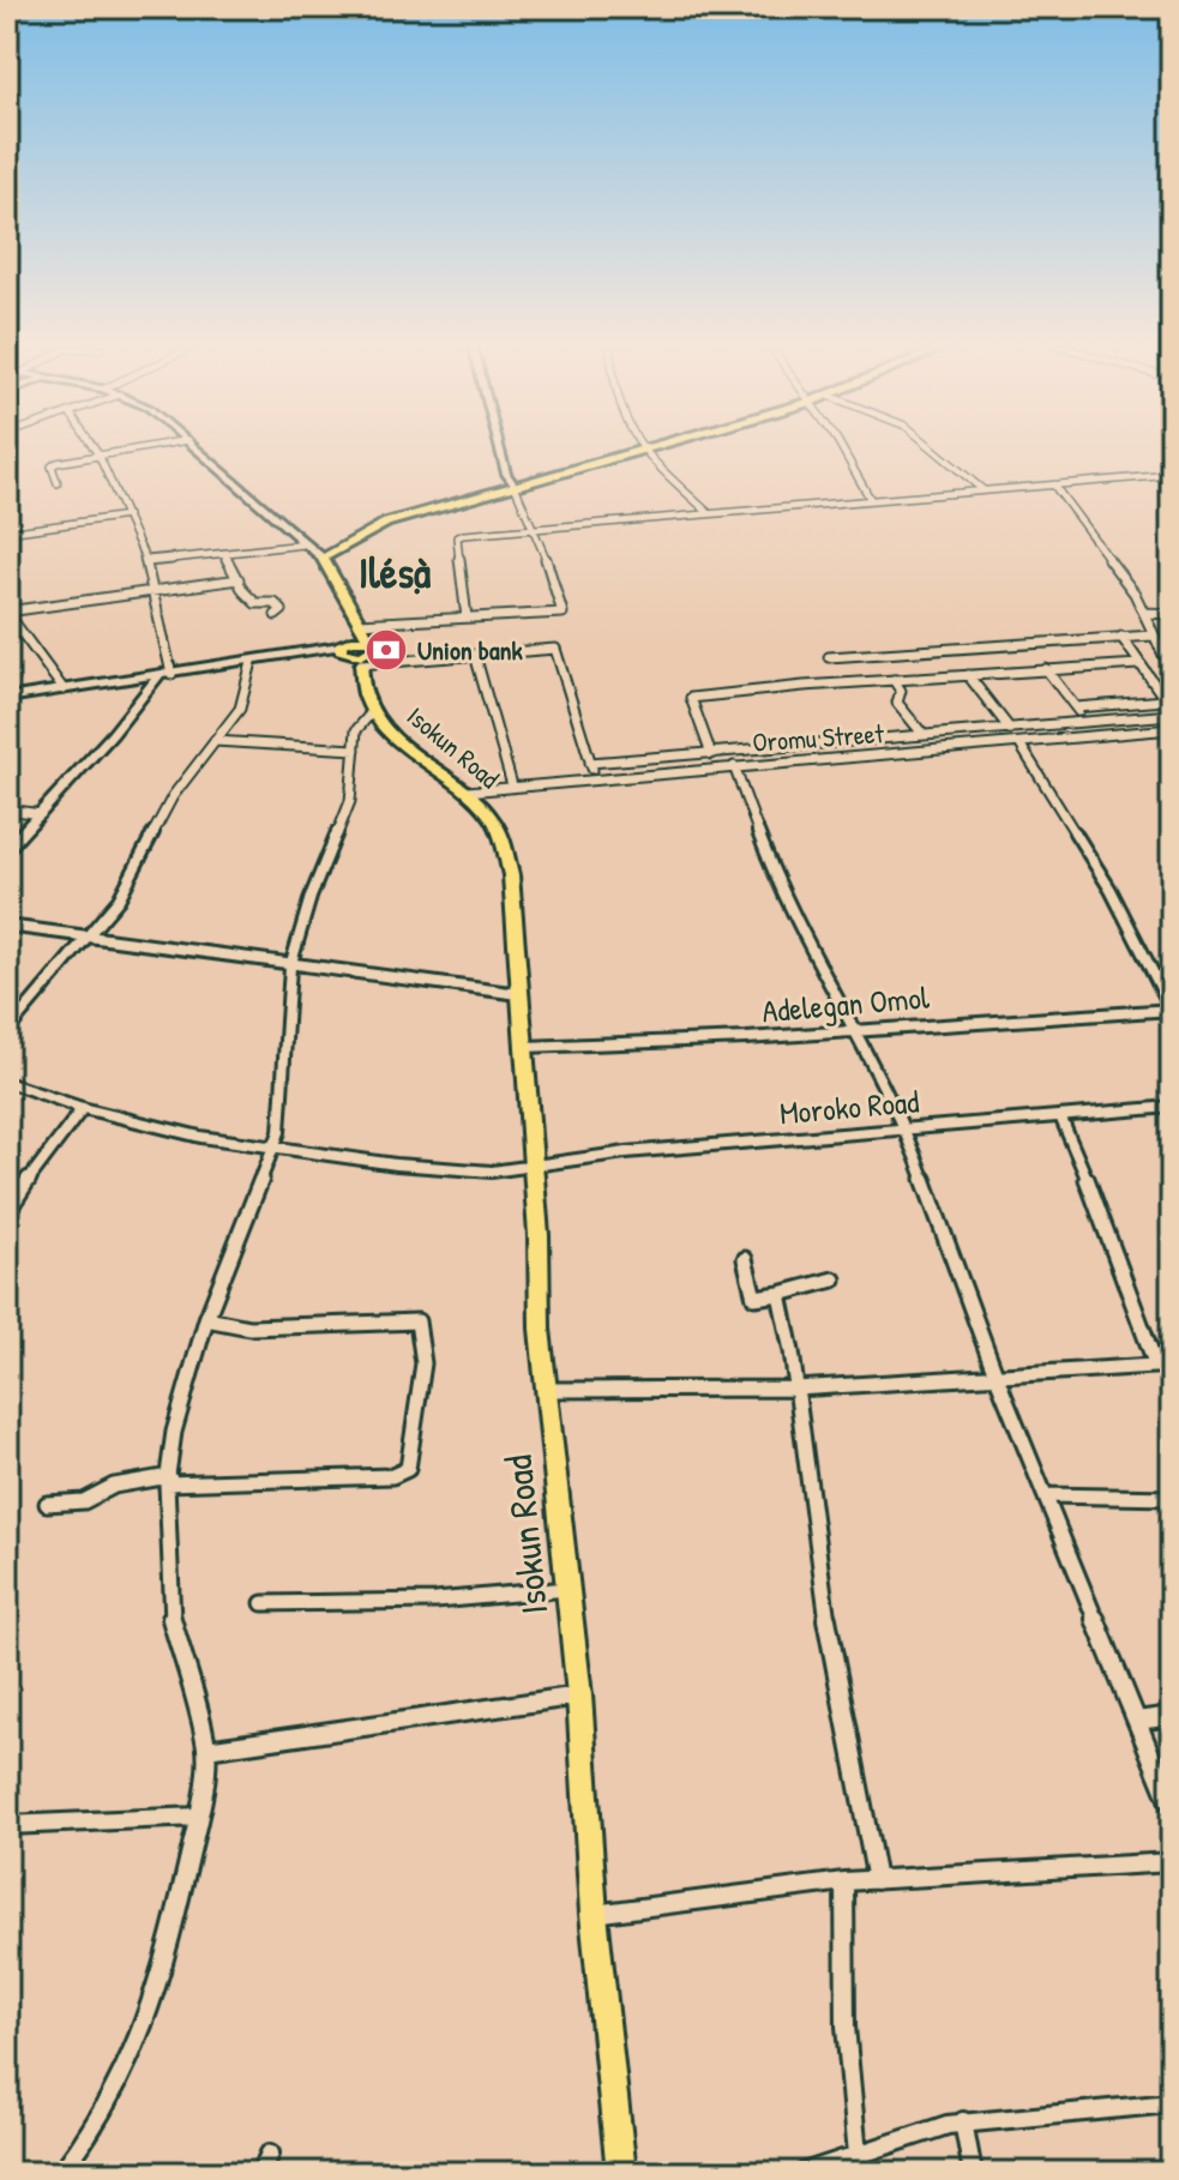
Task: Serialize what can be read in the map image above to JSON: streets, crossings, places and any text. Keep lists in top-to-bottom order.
{
  "streets": {
    "main road": ["Isokun Road"],
    "street": ["Oromu Street", "Adelegan Omol", "Moroko Road"]
  },
  "crossings": [
    ["Oromu Street", "Isokun Road"],
    ["Isokun Road", "Adelegan Omol"],
    ["Isokun Road", "Moroko Road"]
  ],
  "districts": ["Iléṣà"],
  "places": {
    "bank": ["Union bank"]
  }
}
